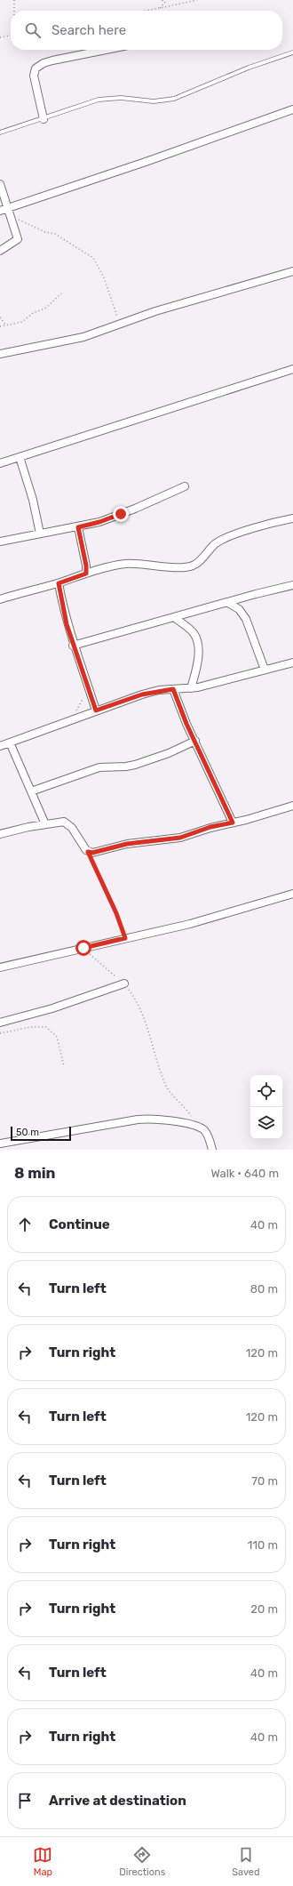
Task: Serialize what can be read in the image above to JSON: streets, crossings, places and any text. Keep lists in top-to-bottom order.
{
  "scale_bar": "50 m",
  "page": {
    "search": "Search here",
    "scale": "50 m",
    "heading": ["8 min", "Walk · 640 m"],
    "list": [
      ["Continue", "40 m"],
      ["Turn left", "80 m"],
      ["Turn right", "120 m"],
      ["Turn left", "120 m"],
      ["Turn left", "70 m"],
      ["Turn right", "110 m"],
      ["Turn right", "20 m"],
      ["Turn left", "40 m"],
      ["Turn right", "40 m"],
      "Arrive at destination"
    ],
    "nav": ["Map", "Directions", "Saved"]
  }
}
